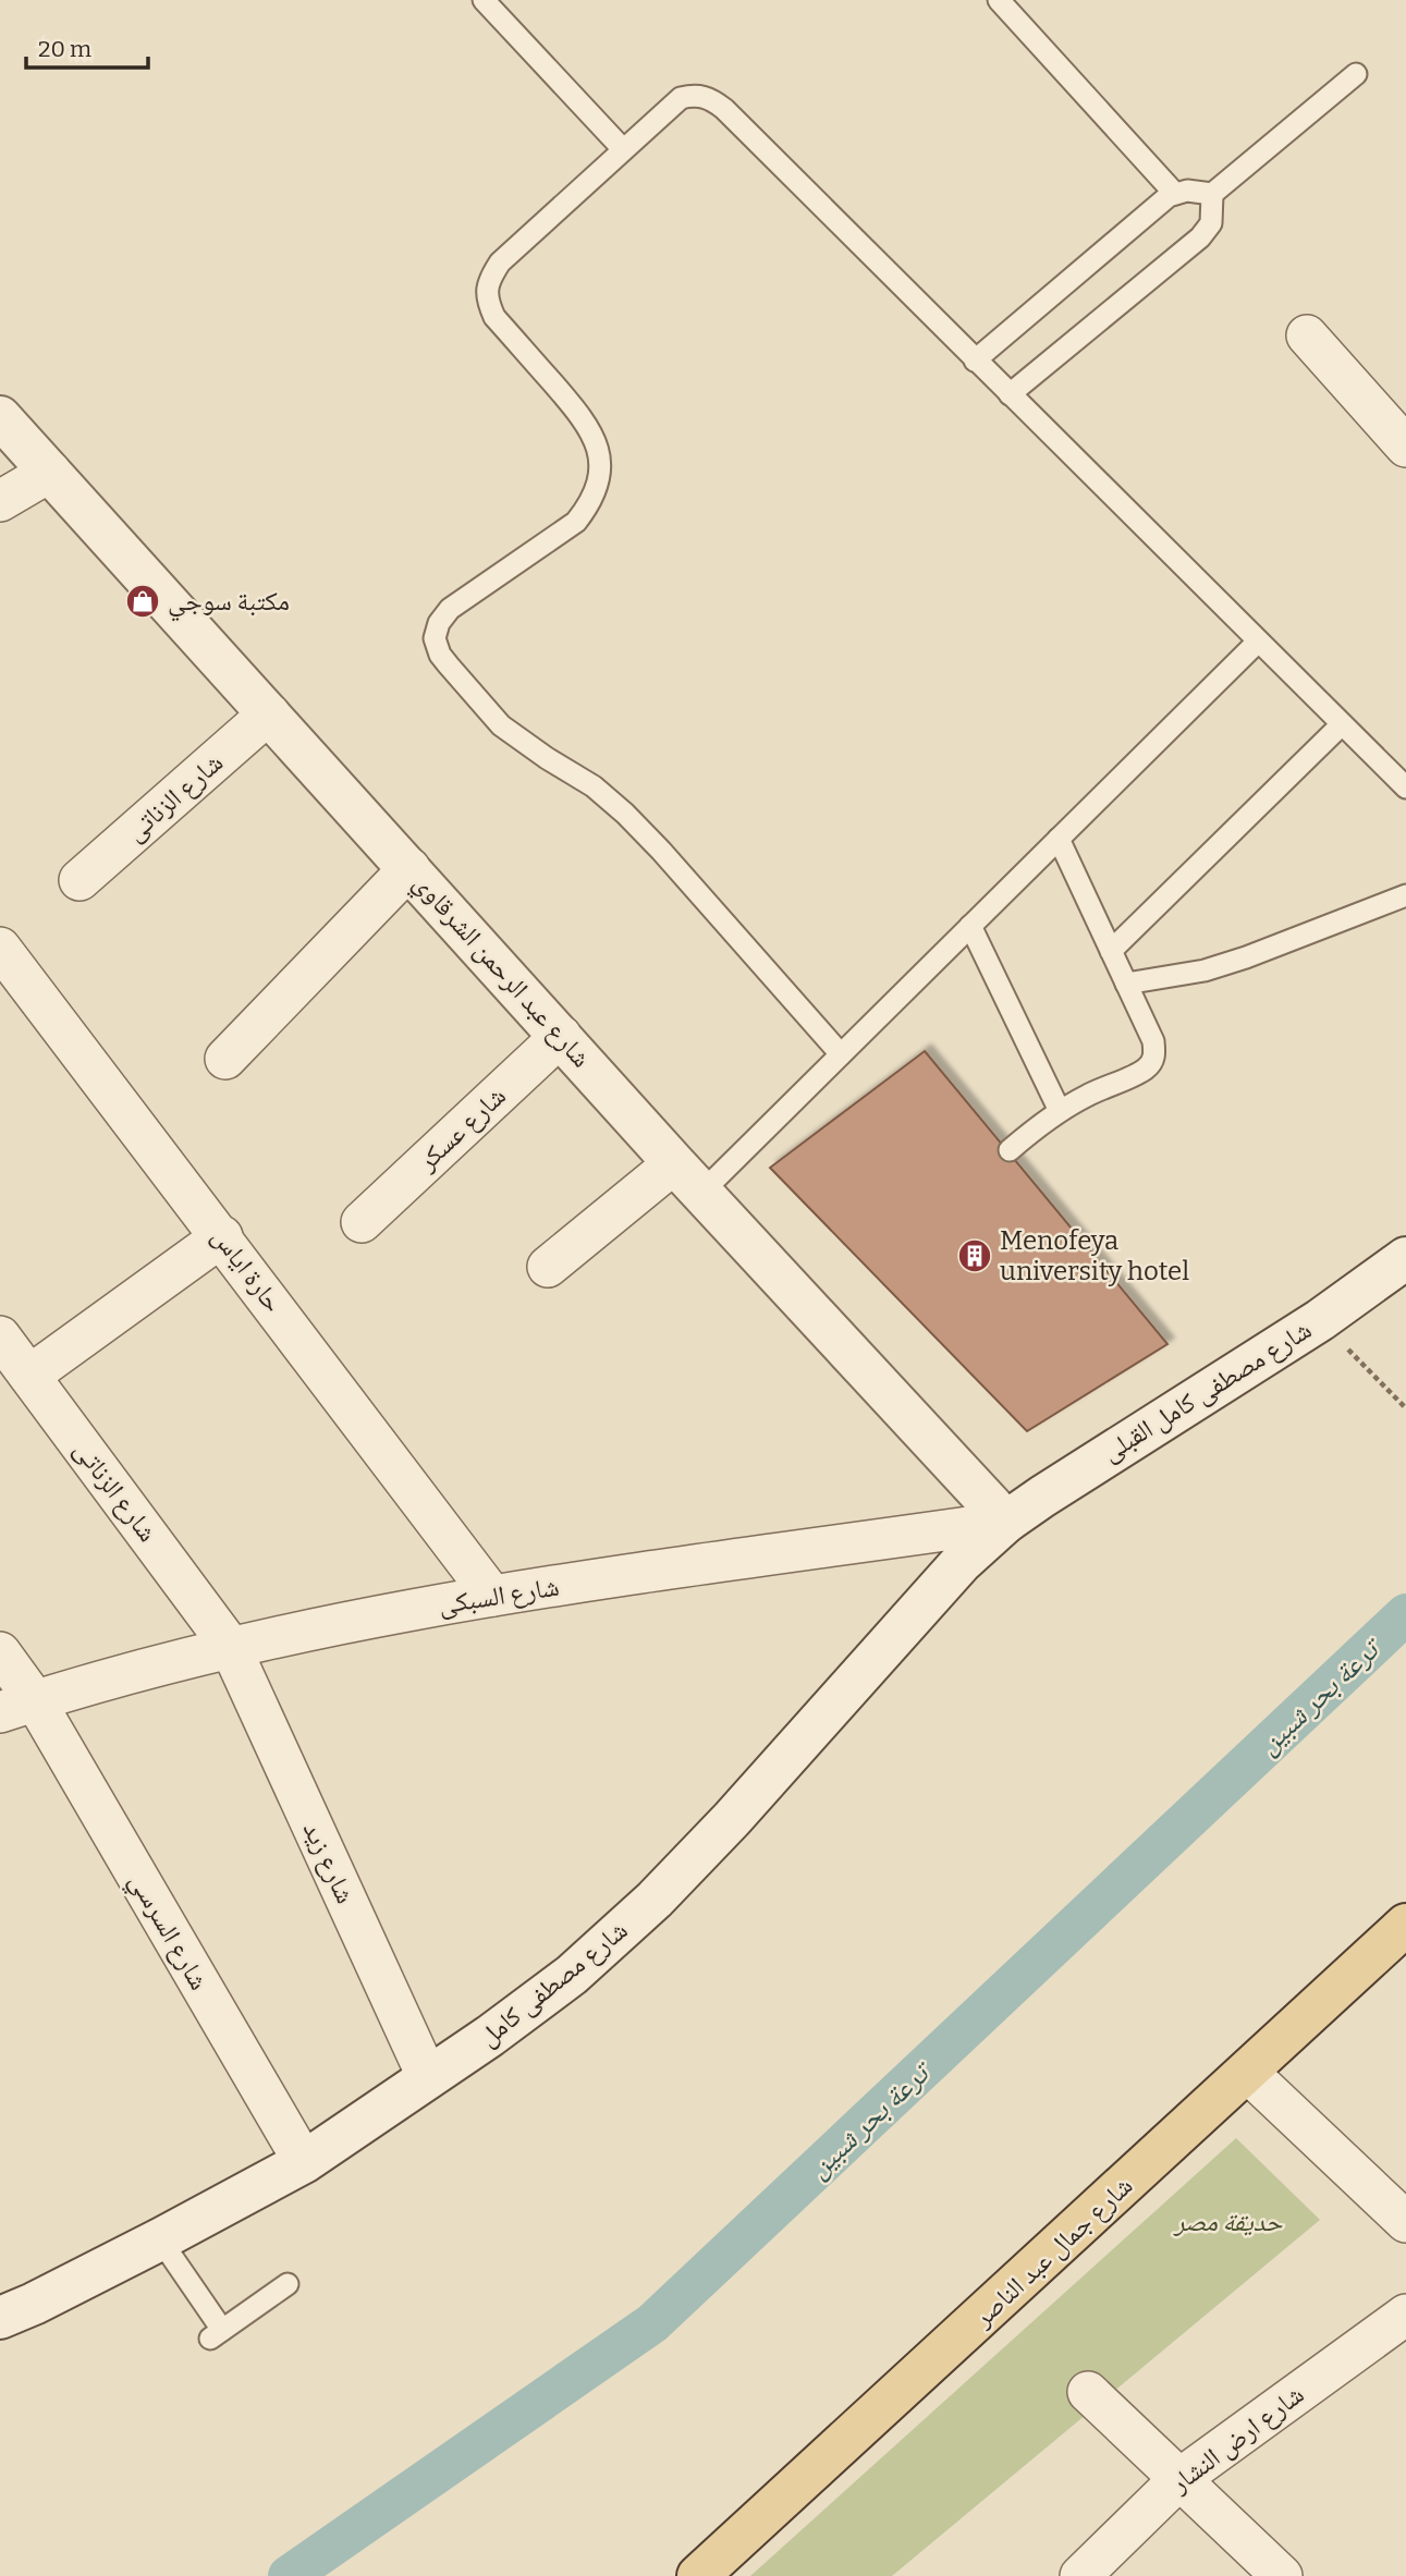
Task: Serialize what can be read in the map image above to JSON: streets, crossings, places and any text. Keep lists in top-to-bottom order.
{
  "streets": {
    "main road": [
      "شارع عبد الرحمن الشرقاوي",
      "شارع مصطفى كامل القبلى",
      "شارع مصطفى كامل",
      "شارع جمال عبد الناصر"
    ],
    "street": [
      "شارع الزناتى",
      "شارع عسكر",
      "حارة اياس",
      "شارع السبكى",
      "شارع زيد",
      "شارع السرسي",
      "شارع ارض النشار"
    ]
  },
  "crossings": [
    ["شارع الزناتى", "شارع عبد الرحمن الشرقاوي"],
    ["شارع الزناتى", "شارع السبكى"],
    ["شارع الزناتى", "شارع زيد"],
    ["شارع عبد الرحمن الشرقاوي", "شارع عسكر"],
    ["شارع عبد الرحمن الشرقاوي", "شارع مصطفى كامل القبلى"],
    ["شارع عبد الرحمن الشرقاوي", "شارع السبكى"],
    ["شارع عبد الرحمن الشرقاوي", "شارع مصطفى كامل"],
    ["حارة اياس", "شارع السبكى"],
    ["شارع مصطفى كامل القبلى", "شارع السبكى"],
    ["شارع مصطفى كامل القبلى", "شارع مصطفى كامل"],
    ["شارع السبكى", "شارع زيد"],
    ["شارع السبكى", "شارع السرسي"],
    ["شارع السبكى", "شارع مصطفى كامل"],
    ["شارع زيد", "شارع مصطفى كامل"],
    ["شارع السرسي", "شارع مصطفى كامل"]
  ],
  "water": ["ترعة بحر شبين"],
  "parks": ["حديقة مصر"],
  "places": {
    "shop": ["مكتبة سوجي"],
    "building": ["Menofeya university hotel"]
  },
  "scale_bar": "20 m"
}
